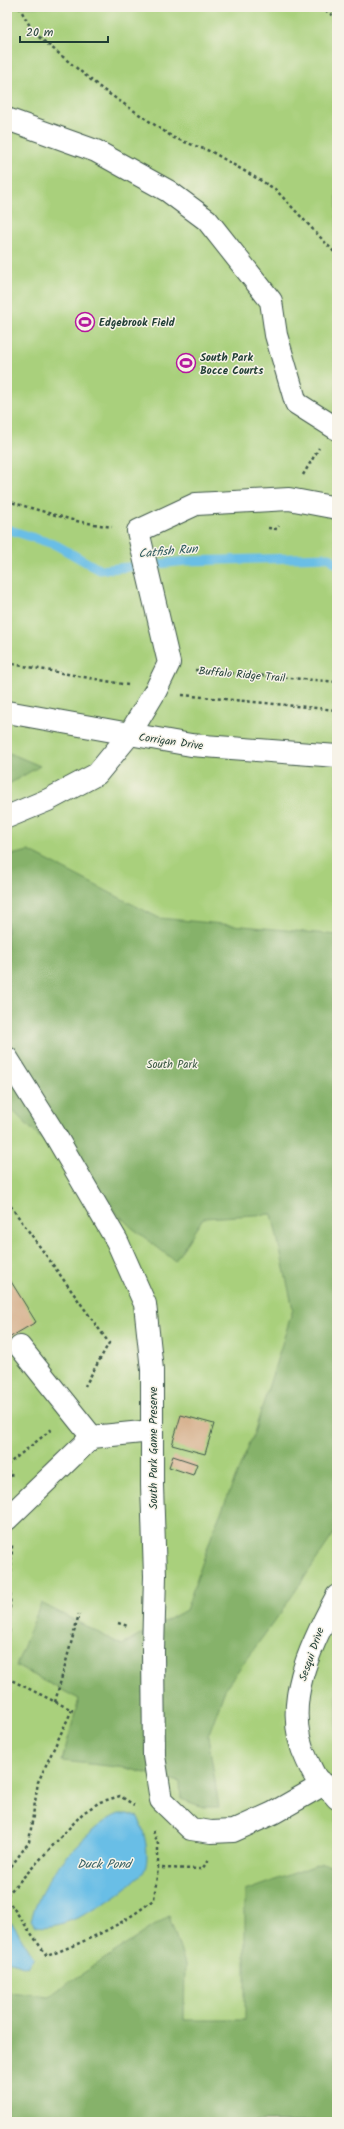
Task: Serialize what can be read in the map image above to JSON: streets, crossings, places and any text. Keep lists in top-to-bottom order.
{
  "streets": {
    "street": ["Corrigan Drive", "South Park Game Preserve", "Sesqui Drive"],
    "path": ["Buffalo Ridge Trail"]
  },
  "crossings": [
    ["South Park Game Preserve", "Sesqui Drive"]
  ],
  "water": ["Catfish Run", "Duck Pond"],
  "parks": ["South Park"],
  "places": {
    "sports": ["Edgebrook Field", "South Park Bocce Courts"]
  },
  "scale_bar": "20 m"
}
